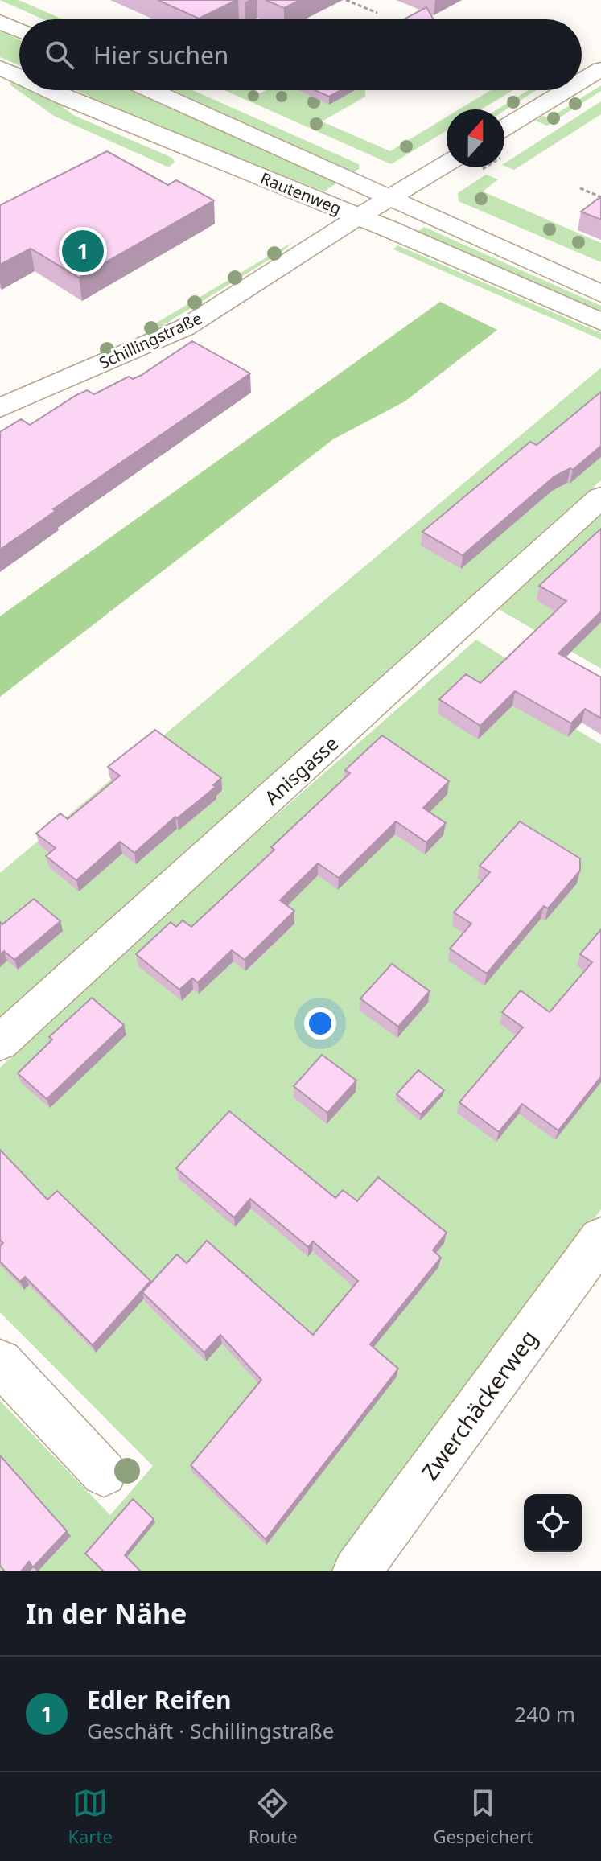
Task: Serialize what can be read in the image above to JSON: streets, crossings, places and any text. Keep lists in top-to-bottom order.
{
  "streets": {
    "main road": ["Rautenweg"],
    "street": ["Schillingstraße", "Anisgasse", "Zwerchäckerweg"]
  },
  "crossings": [
    ["Rautenweg", "Schillingstraße"]
  ],
  "north": "top",
  "page": {
    "search": "Hier suchen",
    "pins": "1",
    "heading": "In der Nähe",
    "list": [
      {
        "mark": "1",
        "name": "Edler Reifen",
        "note": "Geschäft · Schillingstraße",
        "value": "240 m"
      }
    ],
    "nav": ["Karte", "Route", "Gespeichert"]
  }
}
